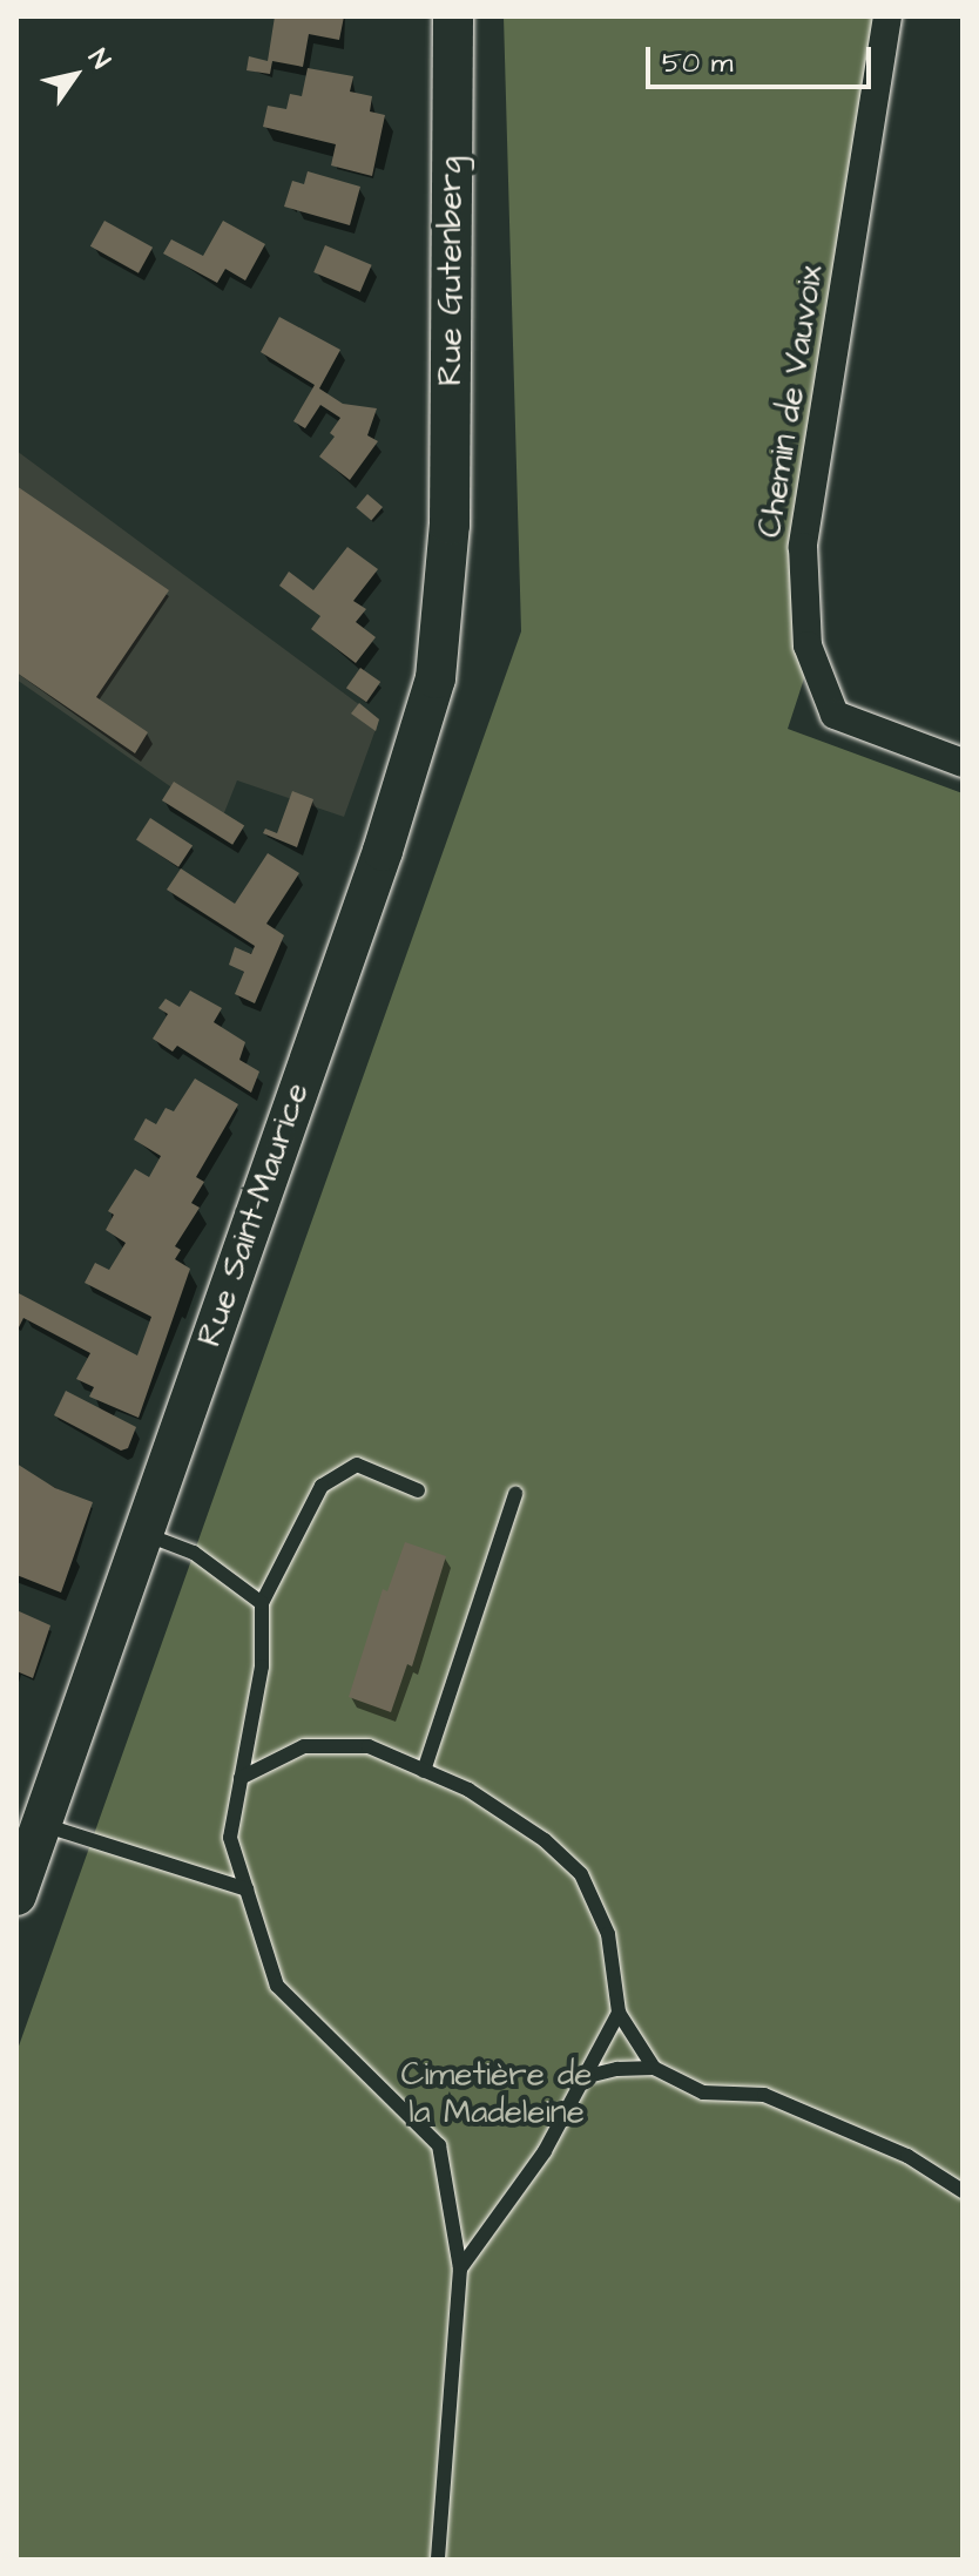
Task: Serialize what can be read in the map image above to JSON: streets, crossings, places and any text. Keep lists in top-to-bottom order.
{
  "streets": {
    "street": ["Rue Gutenberg", "Chemin de Vauvoix", "Rue Saint-Maurice"]
  },
  "crossings": [
    ["Rue Gutenberg", "Rue Saint-Maurice"]
  ],
  "parks": ["Cimetière de la Madeleine"],
  "scale_bar": "50 m",
  "north": "top right"
}
